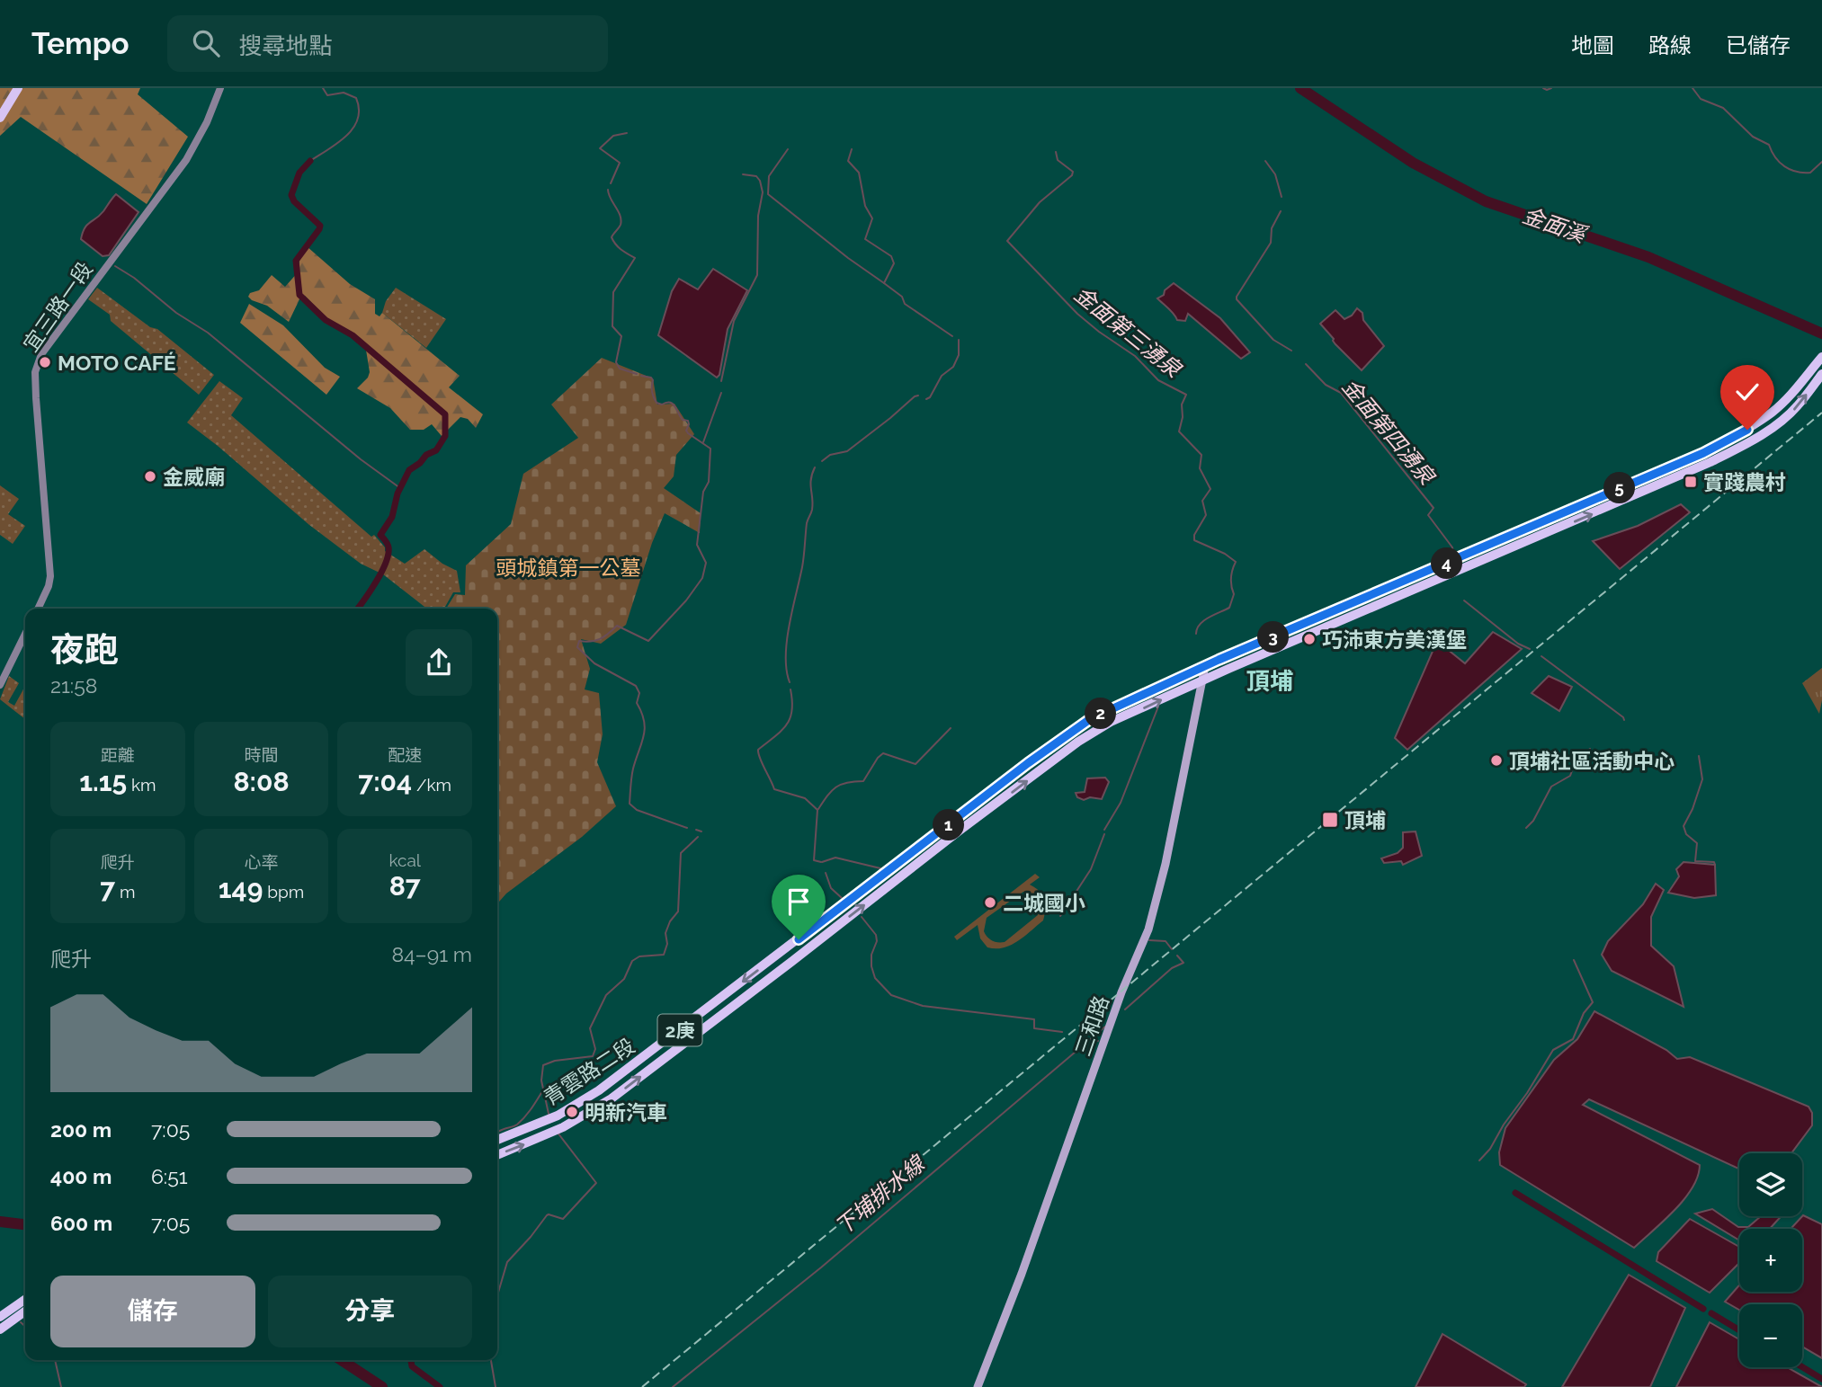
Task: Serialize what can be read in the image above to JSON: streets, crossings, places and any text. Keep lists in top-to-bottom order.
{
  "streets": {
    "main road": ["三和路", "2庚", "青雲路二段"],
    "street": ["宜三路一段"]
  },
  "crossings": [
    ["三和路", "青雲路二段"]
  ],
  "districts": ["頂埔"],
  "water": [
    "金面溪",
    "金面第三湧泉",
    "金面第四湧泉",
    "下埔排水線"
  ],
  "parks": ["頭城鎮第一公墓"],
  "places": {
    "other": [
      "MOTO CAFÉ",
      "金威廟",
      "巧沛東方美漢堡",
      "頂埔社區活動中心",
      "二城國小",
      "明新汽車"
    ],
    "transit": ["實踐農村", "頂埔"]
  },
  "page": {
    "header": "Tempo",
    "search": "搜尋地點",
    "nav": ["地圖", "路線", "已儲存"],
    "pins": [
      "5",
      "4",
      "3",
      "2",
      "1"
    ],
    "heading": ["夜跑", "21:58"],
    "stats": [
      ["距離", "1.15 km"],
      ["時間", "8:08"],
      ["配速", "7:04 /km"],
      ["爬升", "7 m"],
      ["心率", "149 bpm"],
      ["kcal", "87"]
    ],
    "chart": ["爬升", "84–91 m"],
    "list": [
      {
        "name": "200 m",
        "note": "7:05"
      },
      {
        "name": "400 m",
        "note": "6:51"
      },
      {
        "name": "600 m",
        "note": "7:05"
      }
    ],
    "map_buttons": ["+", "−"],
    "buttons": ["儲存", "分享"]
  }
}
